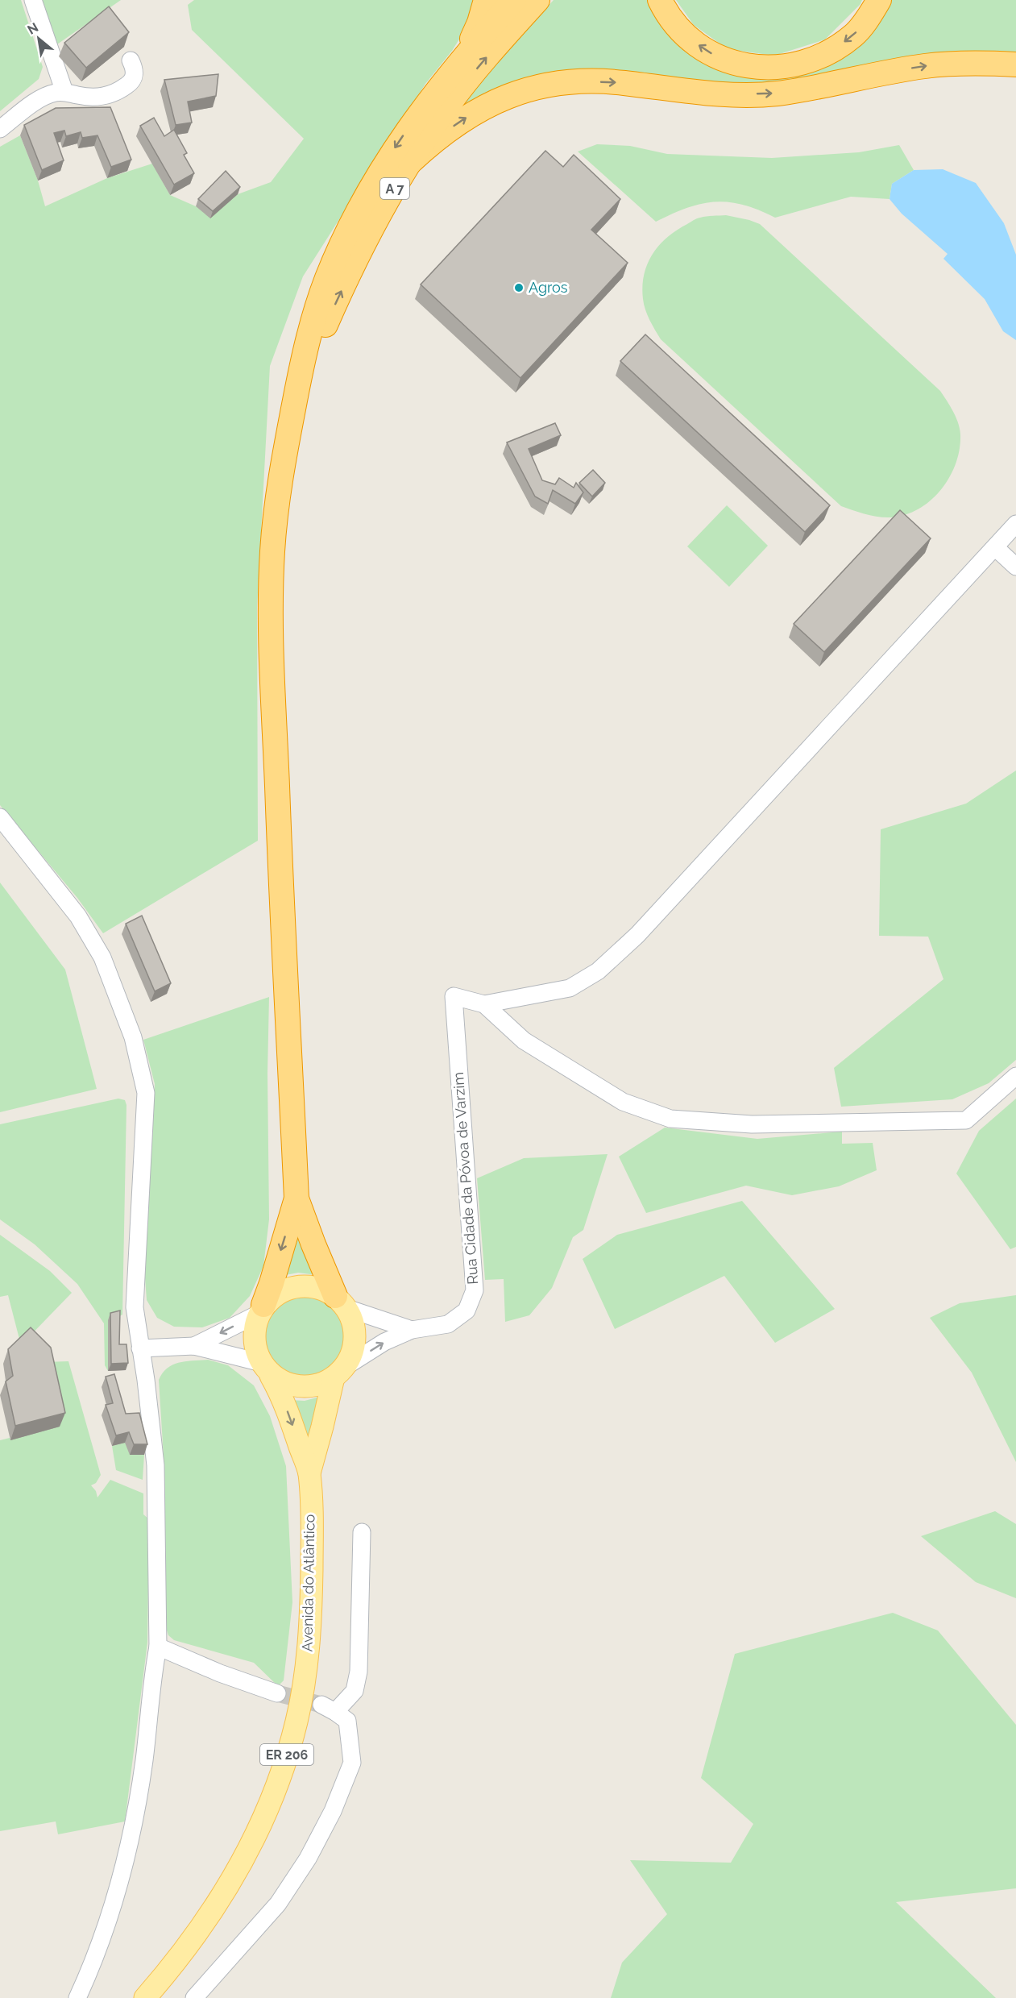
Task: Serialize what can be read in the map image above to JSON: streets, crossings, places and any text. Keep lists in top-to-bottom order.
{
  "streets": {
    "highway": ["A 7"],
    "main road": ["Avenida do Atlântico", "ER 206"],
    "street": ["Rua Cidade da Póvoa de Varzim"]
  },
  "places": ["Agros"],
  "north": "top left"
}
